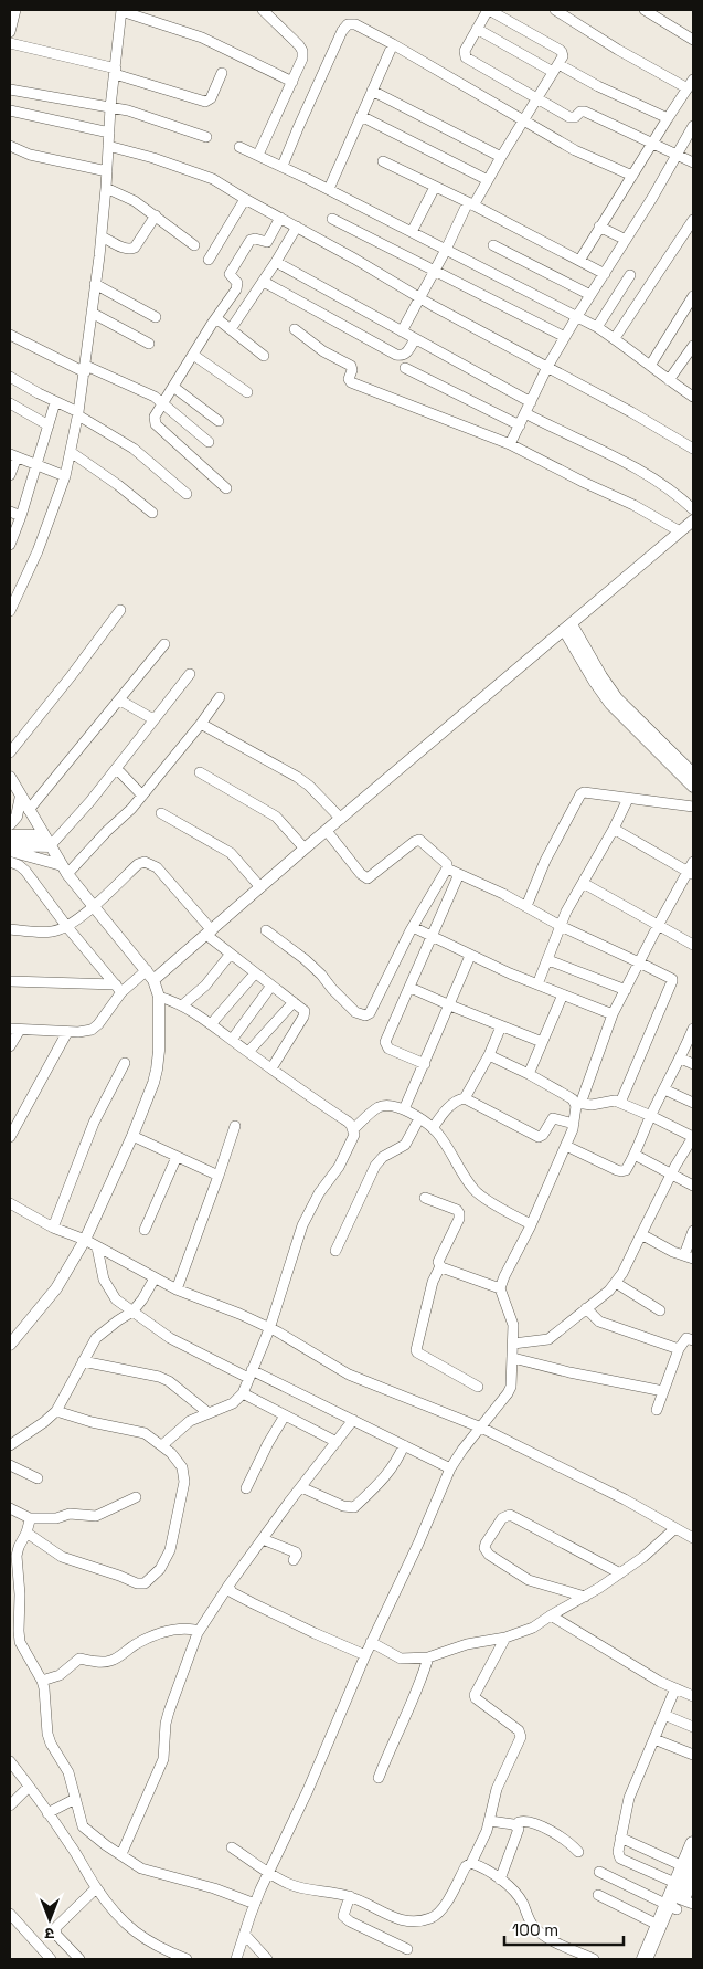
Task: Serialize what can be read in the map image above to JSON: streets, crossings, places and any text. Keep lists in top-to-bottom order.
{
  "scale_bar": "100 m",
  "north": "bottom"
}
